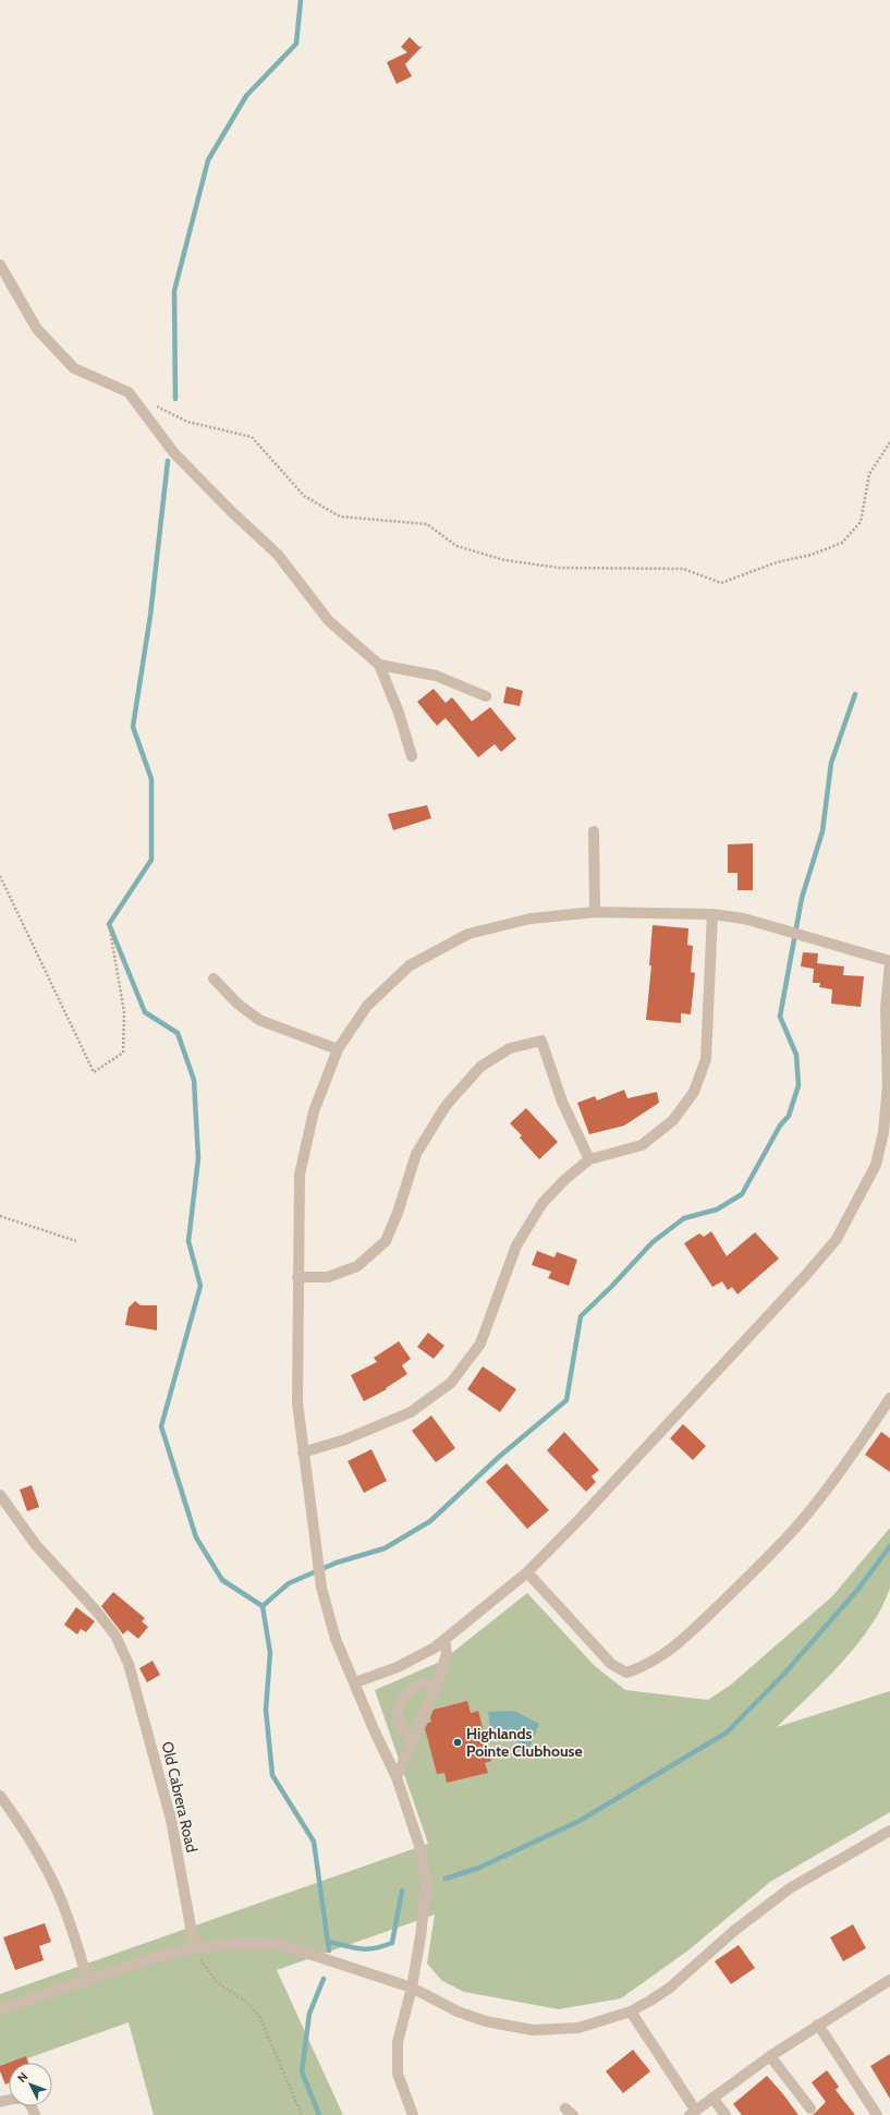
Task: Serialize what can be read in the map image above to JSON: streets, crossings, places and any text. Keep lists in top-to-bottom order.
{
  "streets": {
    "street": ["Old Cabrera Road"]
  },
  "places": ["Highlands Pointe Clubhouse"],
  "north": "top left"
}
